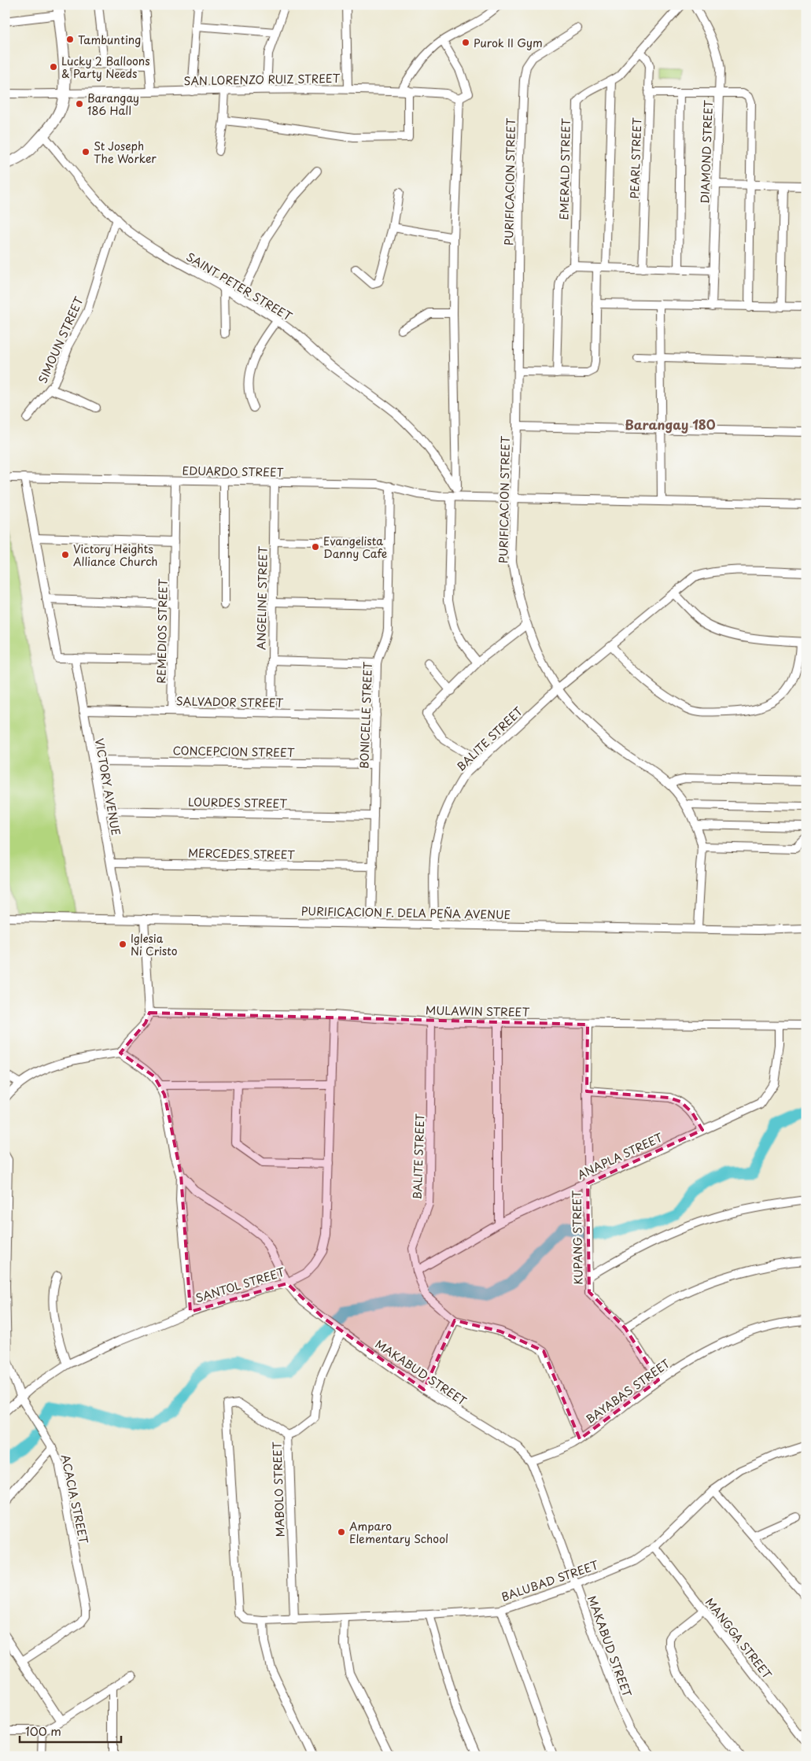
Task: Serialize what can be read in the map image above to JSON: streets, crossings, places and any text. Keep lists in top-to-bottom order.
{
  "streets": {
    "street": [
      "SAN LORENZO RUIZ STREET",
      "DIAMOND STREET",
      "PEARL STREET",
      "EMERALD STREET",
      "PURIFICACION STREET",
      "SAINT PETER STREET",
      "SIMOUN STREET",
      "EDUARDO STREET",
      "ANGELINE STREET",
      "REMEDIOS STREET",
      "SALVADOR STREET",
      "BONICELLE STREET",
      "BALITE STREET",
      "CONCEPCION STREET",
      "VICTORY AVENUE",
      "LOURDES STREET",
      "MERCEDES STREET",
      "PURIFICACION F. DELA PEÑA AVENUE",
      "MULAWIN STREET",
      "ANAPLA STREET",
      "KUPANG STREET",
      "SANTOL STREET",
      "MAKABUD STREET",
      "BAYABAS STREET",
      "MABOLO STREET",
      "ACACIA STREET",
      "BALUBAD STREET",
      "MANGGA STREET"
    ]
  },
  "crossings": [
    ["PEARL STREET", "EMERALD STREET"],
    ["PURIFICACION STREET", "EDUARDO STREET"],
    ["PURIFICACION STREET", "BALITE STREET"],
    ["PURIFICACION STREET", "PURIFICACION F. DELA PEÑA AVENUE"],
    ["SAINT PETER STREET", "SIMOUN STREET"],
    ["SAINT PETER STREET", "EDUARDO STREET"],
    ["EDUARDO STREET", "ANGELINE STREET"],
    ["EDUARDO STREET", "REMEDIOS STREET"],
    ["EDUARDO STREET", "BONICELLE STREET"],
    ["ANGELINE STREET", "SALVADOR STREET"],
    ["REMEDIOS STREET", "SALVADOR STREET"],
    ["SALVADOR STREET", "BONICELLE STREET"],
    ["SALVADOR STREET", "VICTORY AVENUE"],
    ["BONICELLE STREET", "CONCEPCION STREET"],
    ["BONICELLE STREET", "LOURDES STREET"],
    ["BONICELLE STREET", "MERCEDES STREET"],
    ["BONICELLE STREET", "PURIFICACION F. DELA PEÑA AVENUE"],
    ["BALITE STREET", "PURIFICACION F. DELA PEÑA AVENUE"],
    ["BALITE STREET", "MULAWIN STREET"],
    ["BALITE STREET", "ANAPLA STREET"],
    ["BALITE STREET", "BAYABAS STREET"],
    ["CONCEPCION STREET", "VICTORY AVENUE"],
    ["VICTORY AVENUE", "LOURDES STREET"],
    ["VICTORY AVENUE", "MERCEDES STREET"],
    ["VICTORY AVENUE", "PURIFICACION F. DELA PEÑA AVENUE"],
    ["MULAWIN STREET", "ANAPLA STREET"],
    ["MULAWIN STREET", "KUPANG STREET"],
    ["MULAWIN STREET", "SANTOL STREET"],
    ["ANAPLA STREET", "KUPANG STREET"],
    ["KUPANG STREET", "BAYABAS STREET"],
    ["SANTOL STREET", "MAKABUD STREET"],
    ["SANTOL STREET", "ACACIA STREET"],
    ["MAKABUD STREET", "BAYABAS STREET"],
    ["MAKABUD STREET", "MABOLO STREET"],
    ["MAKABUD STREET", "BALUBAD STREET"],
    ["MABOLO STREET", "BALUBAD STREET"],
    ["BALUBAD STREET", "MANGGA STREET"]
  ],
  "districts": ["Barangay 180"],
  "places": [
    "Tambunting",
    "Purok II Gym",
    "Lucky 2 Balloons & Party Needs",
    "Barangay 186 Hall",
    "St Joseph The Worker",
    "Evangelista Danny Cafe",
    "Victory Heights Alliance Church",
    "Iglesia Ni Cristo",
    "Amparo Elementary School"
  ],
  "scale_bar": "100 m"
}
